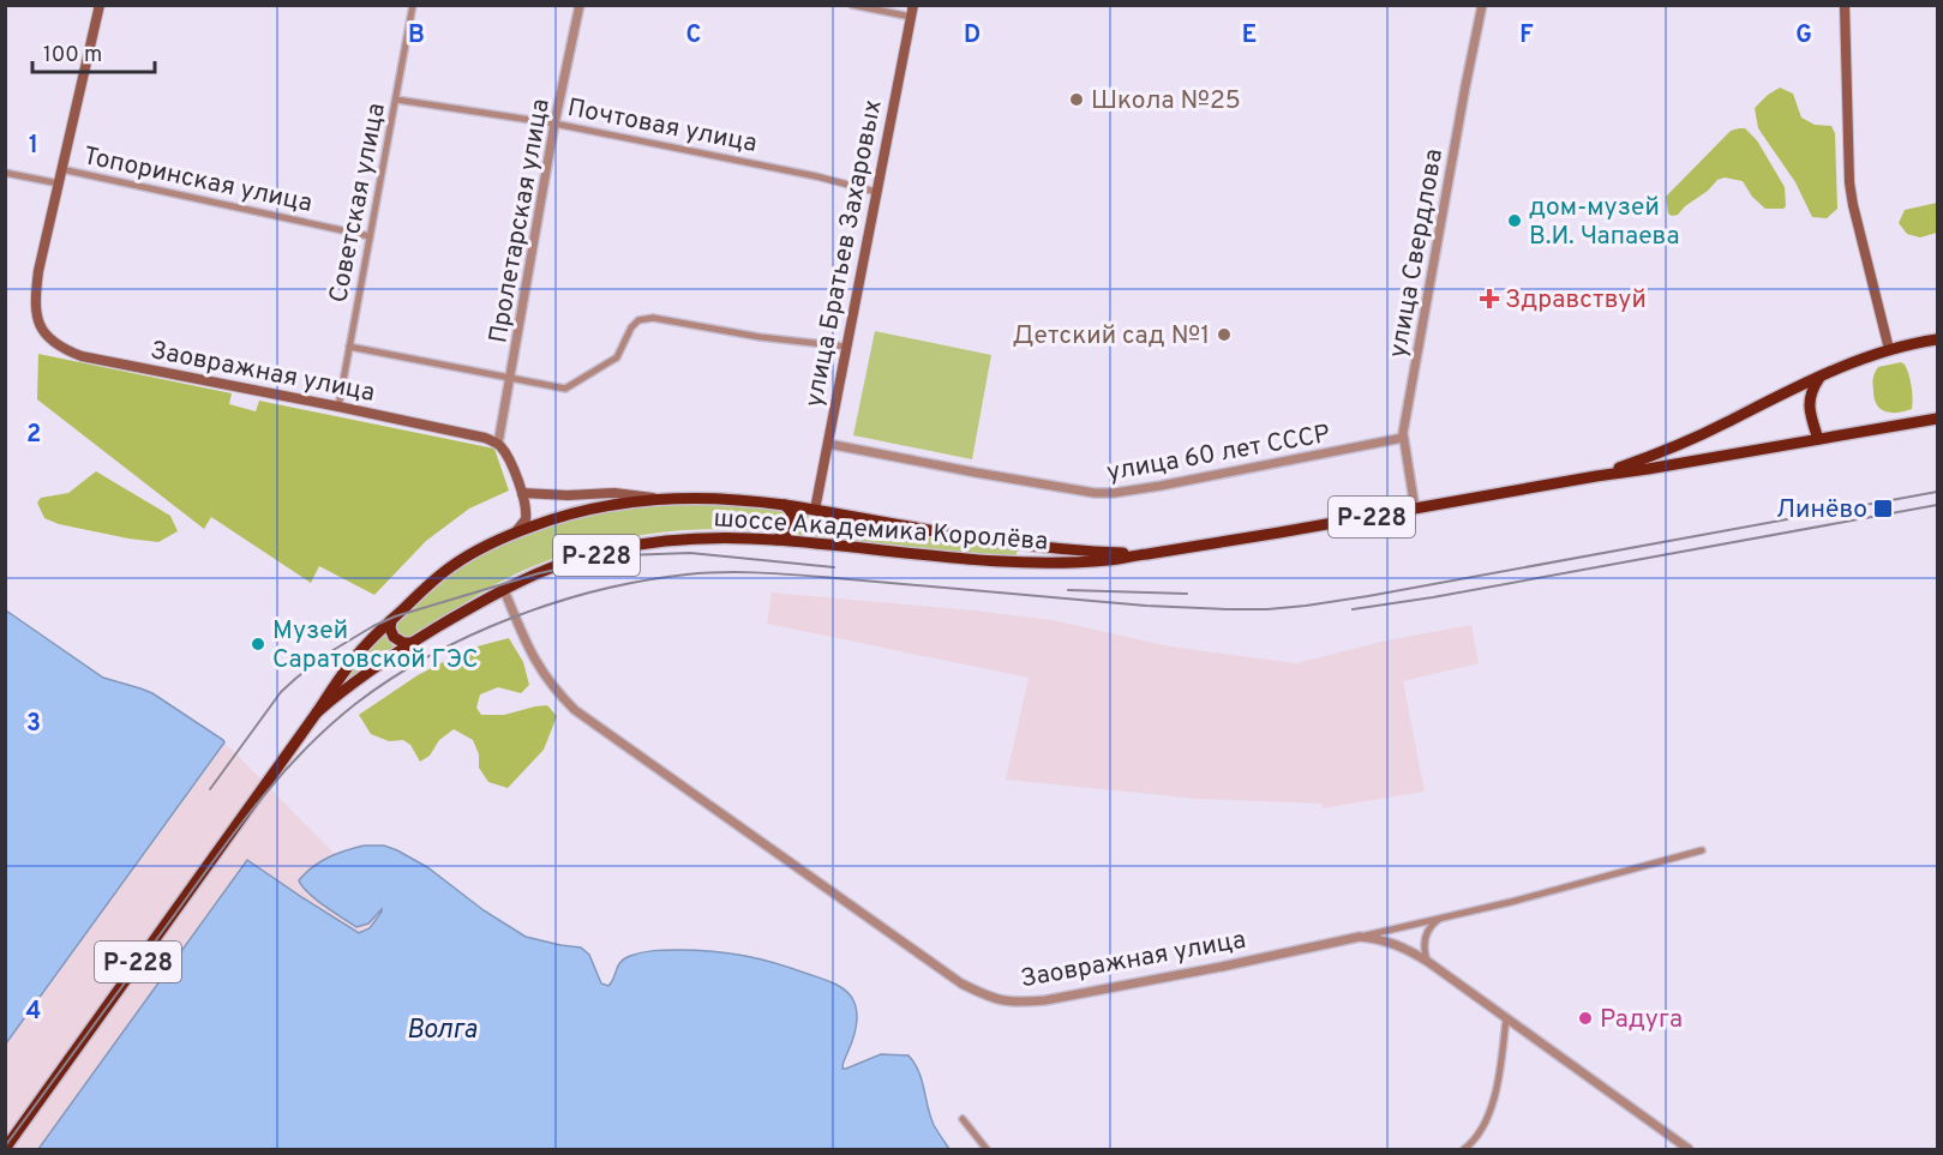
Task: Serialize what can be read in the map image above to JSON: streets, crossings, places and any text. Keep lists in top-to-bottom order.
{
  "streets": {
    "highway": ["Р-228", "шоссе Академика Королёва"],
    "main road": ["улица Братьев Захаровых", "Заовражная улица"],
    "street": [
      "Почтовая улица",
      "Топоринская улица",
      "Советская улица",
      "Пролетарская улица",
      "улица Свердлова",
      "улица 60 лет СССР"
    ]
  },
  "crossings": [
    ["Почтовая улица", "Советская улица"],
    ["Почтовая улица", "Пролетарская улица"],
    ["Почтовая улица", "улица Братьев Захаровых"],
    ["Топоринская улица", "Советская улица"],
    ["Топоринская улица", "Заовражная улица"],
    ["Советская улица", "Заовражная улица"],
    ["Пролетарская улица", "Заовражная улица"],
    ["улица Братьев Захаровых", "улица 60 лет СССР"],
    ["улица Братьев Захаровых", "шоссе Академика Королёва"],
    ["улица Свердлова", "улица 60 лет СССР"],
    ["улица Свердлова", "шоссе Академика Королёва"],
    ["Заовражная улица", "шоссе Академика Королёва"],
    ["Р-228", "шоссе Академика Королёва"]
  ],
  "water": ["Волга"],
  "places": {
    "other": [
      "Школа №25",
      "дом-музей В.И. Чапаева",
      "Детский сад №1",
      "Музей Саратовской ГЭС",
      "Радуга"
    ],
    "health": ["Здравствуй"],
    "transit": ["Линёво"]
  },
  "scale_bar": "100 m",
  "grid": {
    "columns": [
      "B",
      "C",
      "D",
      "E",
      "F",
      "G"
    ],
    "rows": [
      "1",
      "2",
      "3",
      "4"
    ]
  }
}
